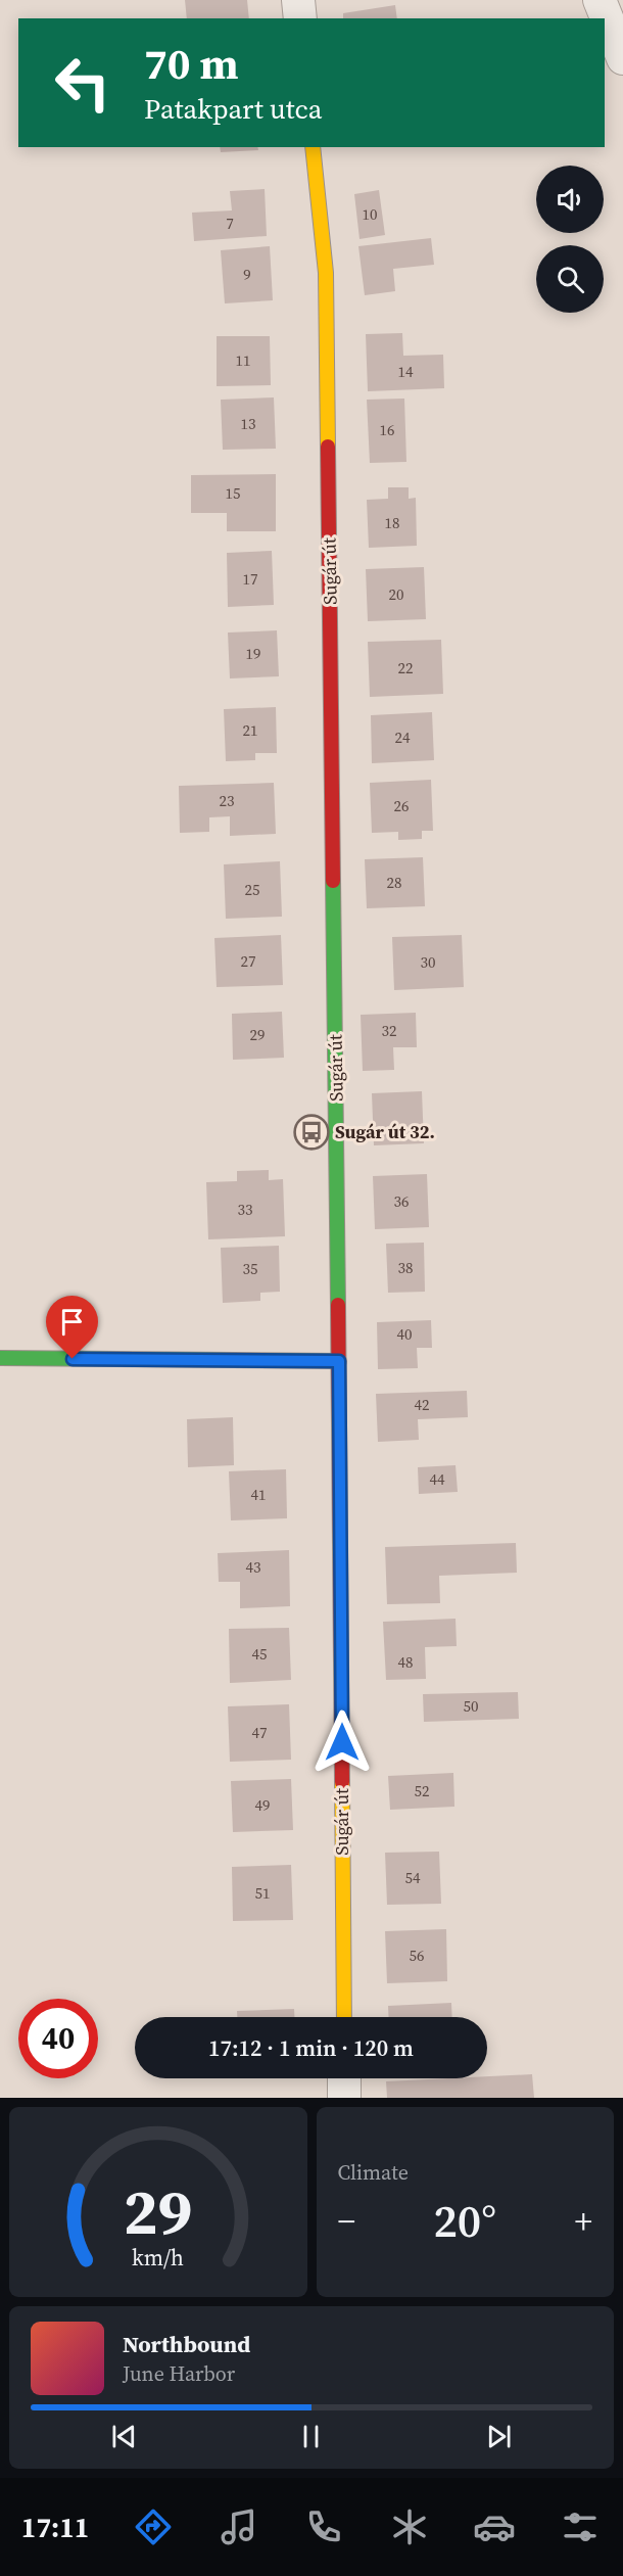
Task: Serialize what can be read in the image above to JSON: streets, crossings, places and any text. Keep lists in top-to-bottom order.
{
  "streets": {
    "street": ["Sugár út"]
  },
  "places": {
    "bus stop": ["Sugár út 32."]
  },
  "house_numbers": [
    "10",
    "7",
    "9",
    "11",
    "14",
    "13",
    "16",
    "15",
    "18",
    "17",
    "20",
    "19",
    "22",
    "21",
    "24",
    "23",
    "26",
    "28",
    "25",
    "27",
    "30",
    "32",
    "29",
    "36",
    "33",
    "38",
    "35",
    "40",
    "42",
    "44",
    "41",
    "43",
    "45",
    "48",
    "50",
    "47",
    "52",
    "49",
    "54",
    "51",
    "56"
  ],
  "page": {
    "turn": ["70 m", "Patakpart utca"],
    "limit": "40",
    "trip": "17:12 · 1 min · 120 m",
    "tile": "Climate",
    "heat": ["−", "20°", "+"],
    "song": ["Northbound", "June Harbor"],
    "tabs": "17:11",
    "gauge": ["29", "km/h"]
  }
}
